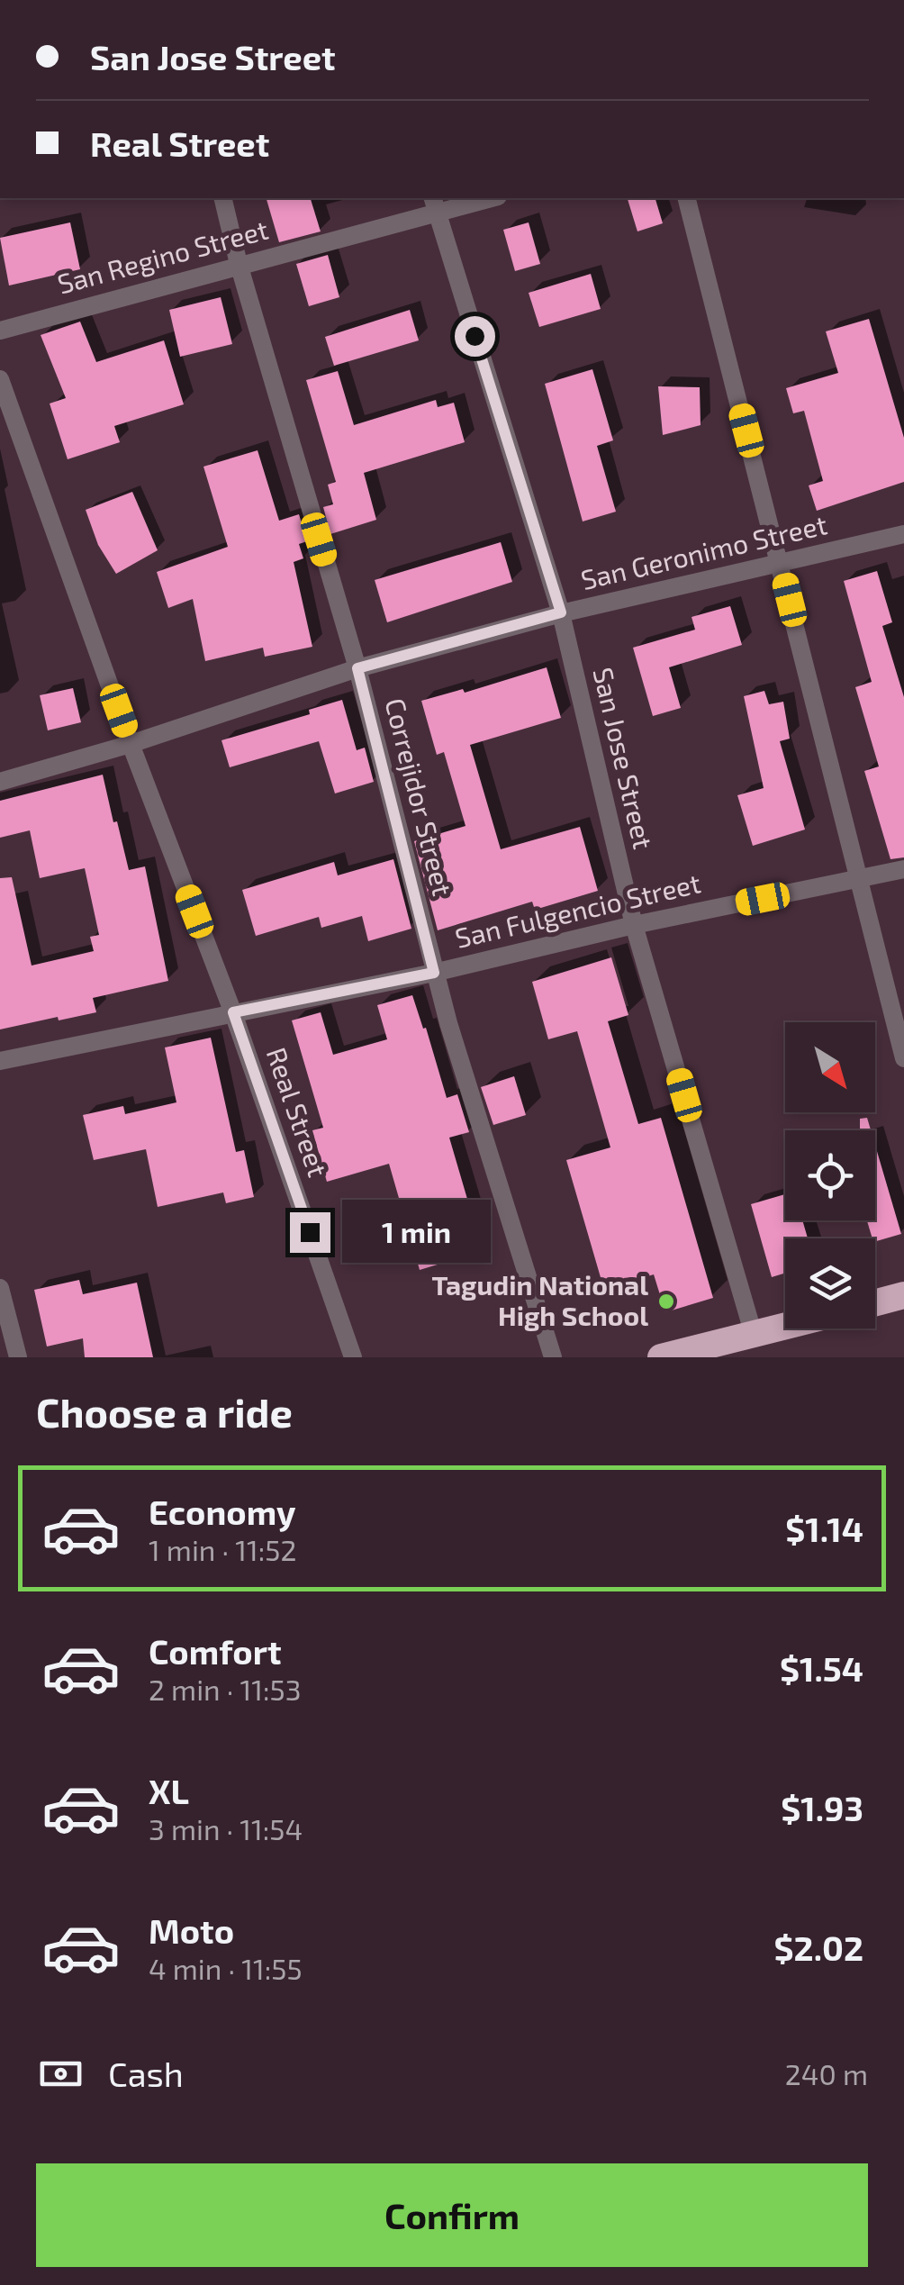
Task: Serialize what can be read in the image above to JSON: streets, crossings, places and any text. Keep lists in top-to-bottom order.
{
  "streets": {
    "street": [
      "San Regino Street",
      "San Geronimo Street",
      "San Jose Street",
      "Correjidor Street",
      "San Fulgencio Street",
      "Real Street"
    ]
  },
  "crossings": [
    ["San Regino Street", "San Jose Street"],
    ["San Regino Street", "Correjidor Street"],
    ["San Geronimo Street", "San Jose Street"],
    ["San Geronimo Street", "Correjidor Street"],
    ["San Geronimo Street", "Real Street"],
    ["San Jose Street", "San Fulgencio Street"],
    ["Correjidor Street", "San Fulgencio Street"],
    ["San Fulgencio Street", "Real Street"]
  ],
  "places": ["Tagudin National High School"],
  "north": "bottom right",
  "page": {
    "banner": ["San Jose Street", "Real Street"],
    "bubble": "1 min",
    "heading": "Choose a ride",
    "list": [
      {
        "name": "Economy",
        "note": "1 min · 11:52",
        "value": "$1.14"
      },
      {
        "name": "Comfort",
        "note": "2 min · 11:53",
        "value": "$1.54"
      },
      {
        "name": "XL",
        "note": "3 min · 11:54",
        "value": "$1.93"
      },
      {
        "name": "Moto",
        "note": "4 min · 11:55",
        "value": "$2.02"
      }
    ],
    "pay": ["Cash", "240 m"],
    "buttons": "Confirm"
  }
}
